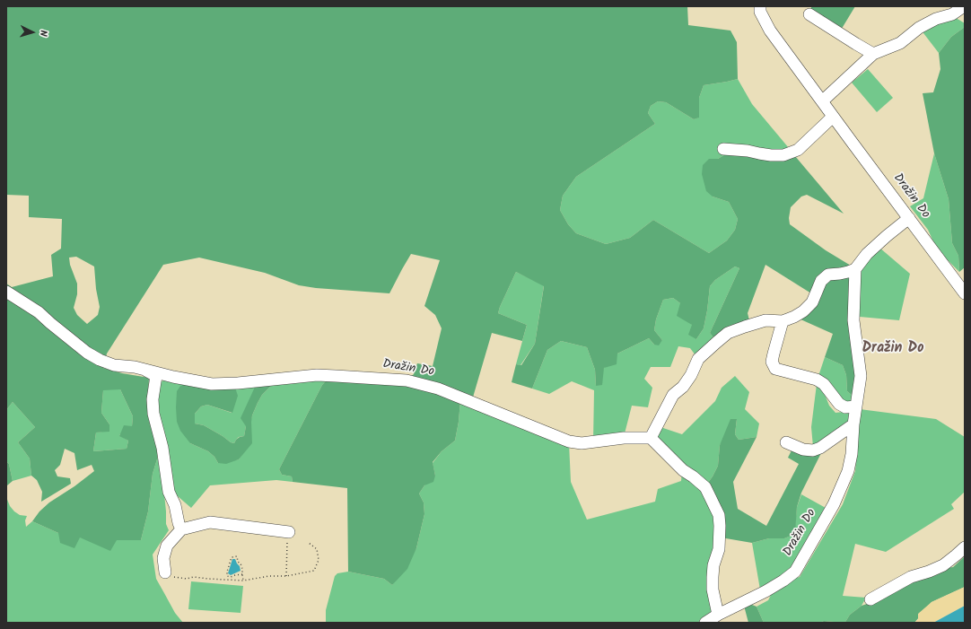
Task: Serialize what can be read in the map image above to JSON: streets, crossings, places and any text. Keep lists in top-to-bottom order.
{
  "streets": {
    "street": ["Dražin Do"]
  },
  "districts": ["Dražin Do"],
  "north": "right"
}
